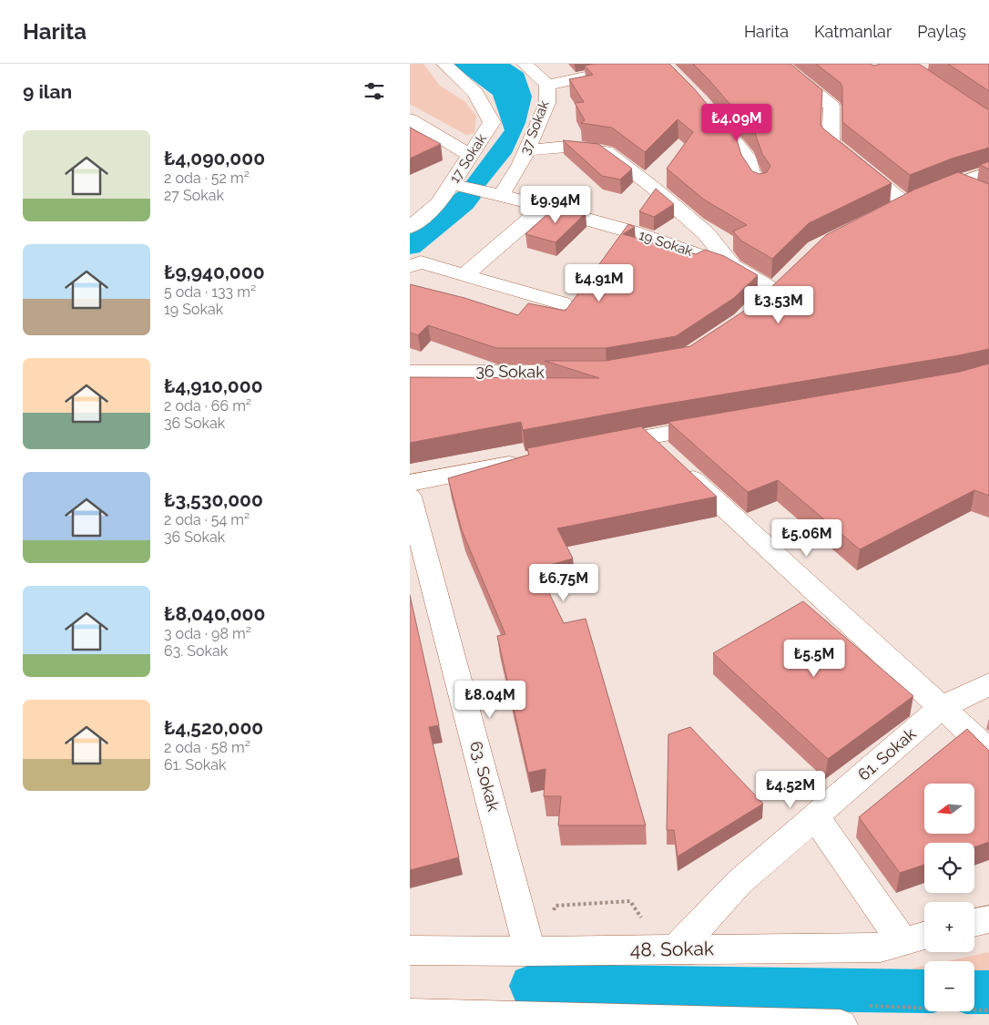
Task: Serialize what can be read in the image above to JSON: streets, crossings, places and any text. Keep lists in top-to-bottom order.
{
  "streets": {
    "street": [
      "37 Sokak",
      "17 Sokak",
      "19 Sokak",
      "36 Sokak",
      "61. Sokak",
      "63. Sokak",
      "48. Sokak"
    ]
  },
  "crossings": [
    ["37 Sokak", "19 Sokak"],
    ["17 Sokak", "19 Sokak"],
    ["61. Sokak", "48. Sokak"],
    ["63. Sokak", "48. Sokak"]
  ],
  "north": "left",
  "page": {
    "header": "Harita",
    "nav": ["Harita", "Katmanlar", "Paylaş"],
    "heading": "9 ilan",
    "price": [
      "₺4.09M",
      "₺9.94M",
      "₺4.91M",
      "₺3.53M",
      "₺5.06M",
      "₺6.75M",
      "₺5.5M",
      "₺8.04M",
      "₺4.52M"
    ],
    "list": [
      {
        "name": "₺4,090,000",
        "note": "2 oda · 52 m² · 27 Sokak"
      },
      {
        "name": "₺9,940,000",
        "note": "5 oda · 133 m² · 19 Sokak"
      },
      {
        "name": "₺4,910,000",
        "note": "2 oda · 66 m² · 36 Sokak"
      },
      {
        "name": "₺3,530,000",
        "note": "2 oda · 54 m² · 36 Sokak"
      },
      {
        "name": "₺8,040,000",
        "note": "3 oda · 98 m² · 63. Sokak"
      },
      {
        "name": "₺4,520,000",
        "note": "2 oda · 58 m² · 61. Sokak"
      }
    ],
    "map_buttons": ["+", "−"]
  }
}
